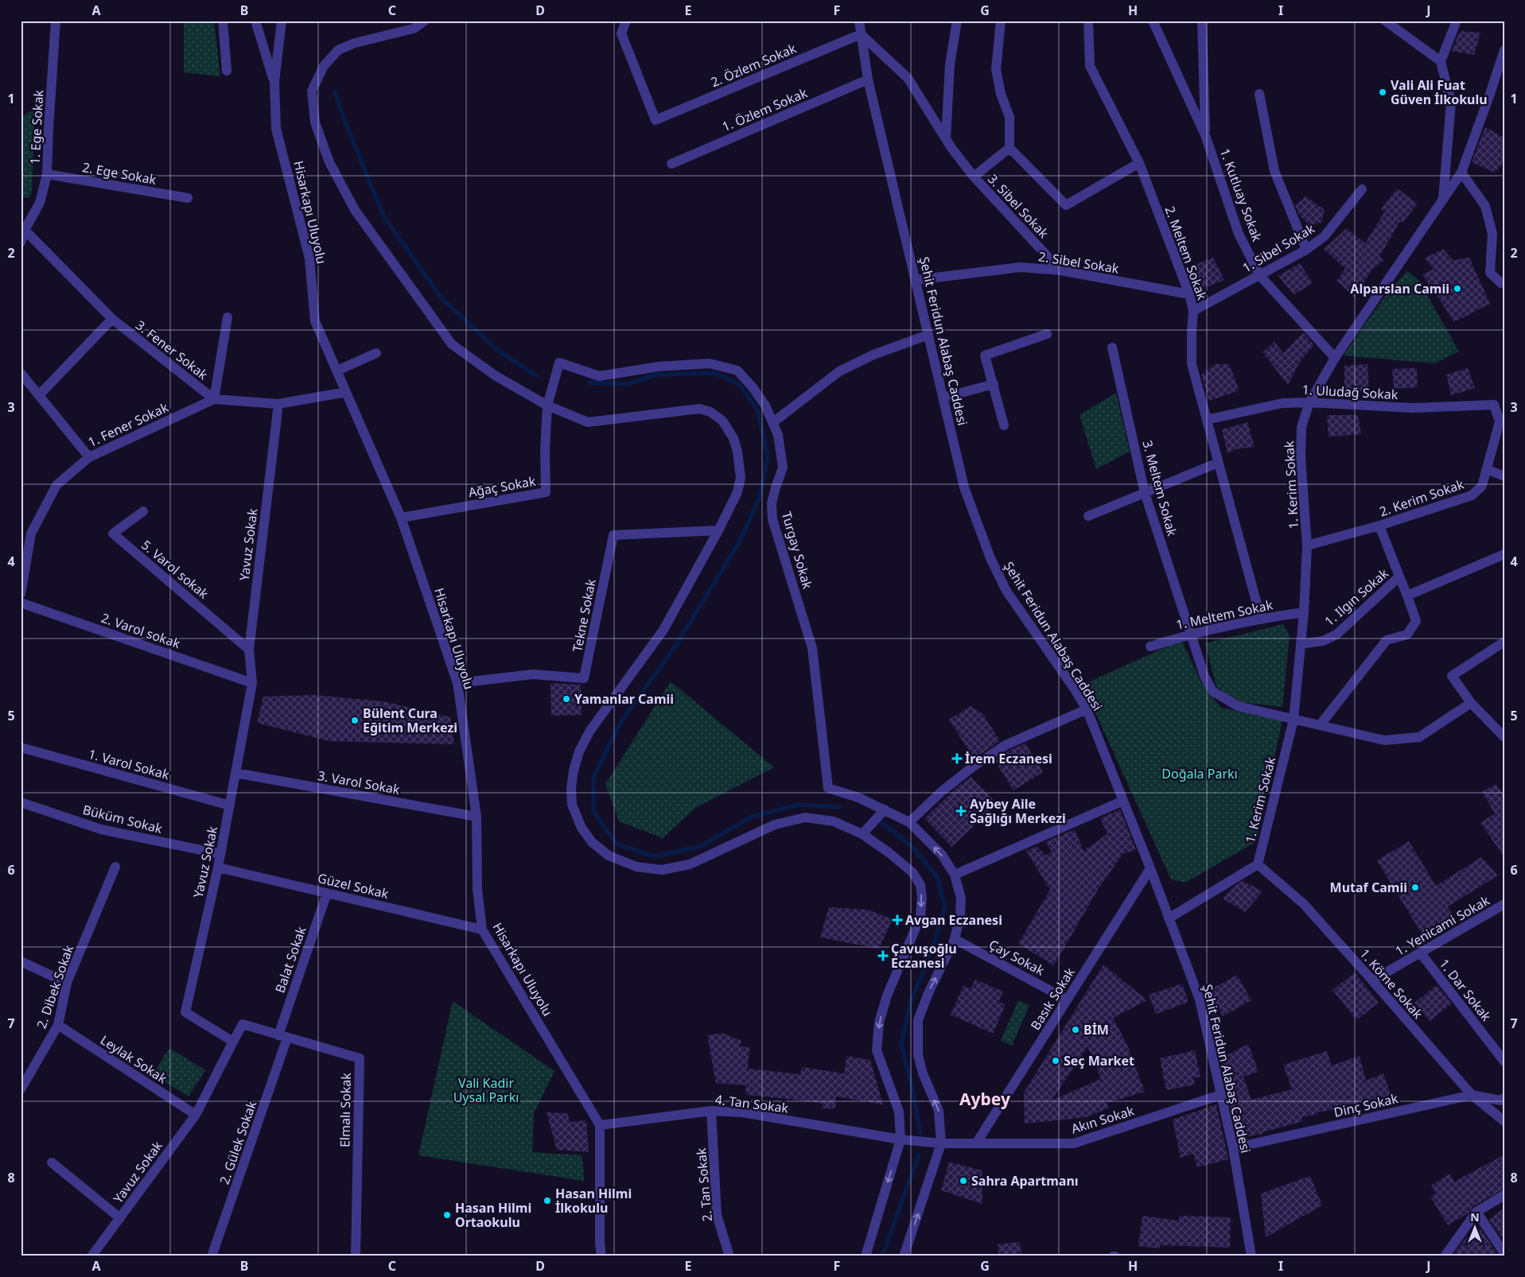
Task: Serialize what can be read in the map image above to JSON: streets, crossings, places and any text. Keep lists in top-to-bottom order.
{
  "streets": {
    "street": [
      "2. Özlem Sokak",
      "1. Özlem Sokak",
      "1. Ege Sokak",
      "2. Ege Sokak",
      "1. Kutluay Sokak",
      "3. Sibel Sokak",
      "Hisarkapı Uluyolu",
      "1. Sibel Sokak",
      "2. Meltem Sokak",
      "2. Sibel Sokak",
      "Şehit Feridun Alabaş Caddesi",
      "3. Fener Sokak",
      "1. Uludağ Sokak",
      "1. Fener Sokak",
      "1. Kerim Sokak",
      "Ağaç Sokak",
      "3. Meltem Sokak",
      "2. Kerim Sokak",
      "Yavuz Sokak",
      "Turgay Sokak",
      "5. Varol sokak",
      "1. Ilgın Sokak",
      "1. Meltem Sokak",
      "Tekne Sokak",
      "2. Varol sokak",
      "1. Varol Sokak",
      "3. Varol Sokak",
      "Büküm Sokak",
      "Güzel Sokak",
      "1. Yenicami Sokak",
      "Çay Sokak",
      "Balat Sokak",
      "1. Köme Sokak",
      "2. Dibek Sokak",
      "1. Dar Sokak",
      "Basık Sokak",
      "Leylak Sokak",
      "4. Tan Sokak",
      "Dinç Sokak",
      "Elmalı Sokak",
      "Akın Sokak",
      "2. Gülek Sokak",
      "2. Tan Sokak"
    ]
  },
  "crossings": [
    ["2. Özlem Sokak", "3. Sibel Sokak"],
    ["2. Özlem Sokak", "Şehit Feridun Alabaş Caddesi"],
    ["1. Özlem Sokak", "Şehit Feridun Alabaş Caddesi"],
    ["1. Ege Sokak", "2. Ege Sokak"],
    ["1. Ege Sokak", "3. Fener Sokak"],
    ["1. Kutluay Sokak", "1. Sibel Sokak"],
    ["1. Kutluay Sokak", "1. Kerim Sokak"],
    ["3. Sibel Sokak", "2. Sibel Sokak"],
    ["3. Sibel Sokak", "Şehit Feridun Alabaş Caddesi"],
    ["Hisarkapı Uluyolu", "Ağaç Sokak"],
    ["Hisarkapı Uluyolu", "Tekne Sokak"],
    ["Hisarkapı Uluyolu", "3. Varol Sokak"],
    ["Hisarkapı Uluyolu", "Güzel Sokak"],
    ["Hisarkapı Uluyolu", "4. Tan Sokak"],
    ["1. Sibel Sokak", "2. Meltem Sokak"],
    ["2. Meltem Sokak", "2. Sibel Sokak"],
    ["2. Meltem Sokak", "1. Uludağ Sokak"],
    ["2. Meltem Sokak", "1. Meltem Sokak"],
    ["2. Sibel Sokak", "Şehit Feridun Alabaş Caddesi"],
    ["Şehit Feridun Alabaş Caddesi", "Basık Sokak"],
    ["Şehit Feridun Alabaş Caddesi", "Dinç Sokak"],
    ["Şehit Feridun Alabaş Caddesi", "Akın Sokak"],
    ["3. Fener Sokak", "1. Fener Sokak"],
    ["1. Uludağ Sokak", "1. Kerim Sokak"],
    ["1. Uludağ Sokak", "2. Kerim Sokak"],
    ["1. Kerim Sokak", "3. Meltem Sokak"],
    ["1. Kerim Sokak", "2. Kerim Sokak"],
    ["1. Kerim Sokak", "1. Ilgın Sokak"],
    ["1. Kerim Sokak", "1. Meltem Sokak"],
    ["1. Kerim Sokak", "1. Köme Sokak"],
    ["Ağaç Sokak", "Turgay Sokak"],
    ["3. Meltem Sokak", "1. Ilgın Sokak"],
    ["3. Meltem Sokak", "1. Meltem Sokak"],
    ["Yavuz Sokak", "5. Varol sokak"],
    ["Yavuz Sokak", "2. Varol sokak"],
    ["Yavuz Sokak", "1. Varol Sokak"],
    ["Yavuz Sokak", "3. Varol Sokak"],
    ["Yavuz Sokak", "Büküm Sokak"],
    ["Yavuz Sokak", "Güzel Sokak"],
    ["Yavuz Sokak", "Leylak Sokak"],
    ["Yavuz Sokak", "Elmalı Sokak"],
    ["Güzel Sokak", "Balat Sokak"],
    ["1. Yenicami Sokak", "1. Köme Sokak"],
    ["1. Yenicami Sokak", "1. Dar Sokak"],
    ["Çay Sokak", "Basık Sokak"],
    ["Balat Sokak", "Elmalı Sokak"],
    ["Balat Sokak", "2. Gülek Sokak"],
    ["1. Köme Sokak", "Dinç Sokak"],
    ["2. Dibek Sokak", "Leylak Sokak"],
    ["Basık Sokak", "Akın Sokak"],
    ["4. Tan Sokak", "Akın Sokak"],
    ["4. Tan Sokak", "2. Tan Sokak"],
    ["Elmalı Sokak", "2. Gülek Sokak"]
  ],
  "districts": ["Aybey"],
  "parks": ["Doğala Parkı", "Vali Kadir Uysal Parkı"],
  "places": {
    "other": [
      "Vali Ali Fuat Güven İlkokulu",
      "Alparslan Camii",
      "Yamanlar Camii",
      "Bülent Cura Eğitim Merkezi",
      "Mutaf Camii",
      "BİM",
      "Seç Market",
      "Sahra Apartmanı",
      "Hasan Hilmi İlkokulu",
      "Hasan Hilmi Ortaokulu"
    ],
    "health": [
      "İrem Eczanesi",
      "Aybey Aile Sağlığı Merkezi",
      "Avgan Eczanesi",
      "Çavuşoğlu Eczanesi"
    ]
  },
  "north": "top",
  "grid": {
    "columns": [
      "A",
      "B",
      "C",
      "D",
      "E",
      "F",
      "G",
      "H",
      "I",
      "J"
    ],
    "rows": [
      "1",
      "2",
      "3",
      "4",
      "5",
      "6",
      "7",
      "8"
    ]
  }
}
